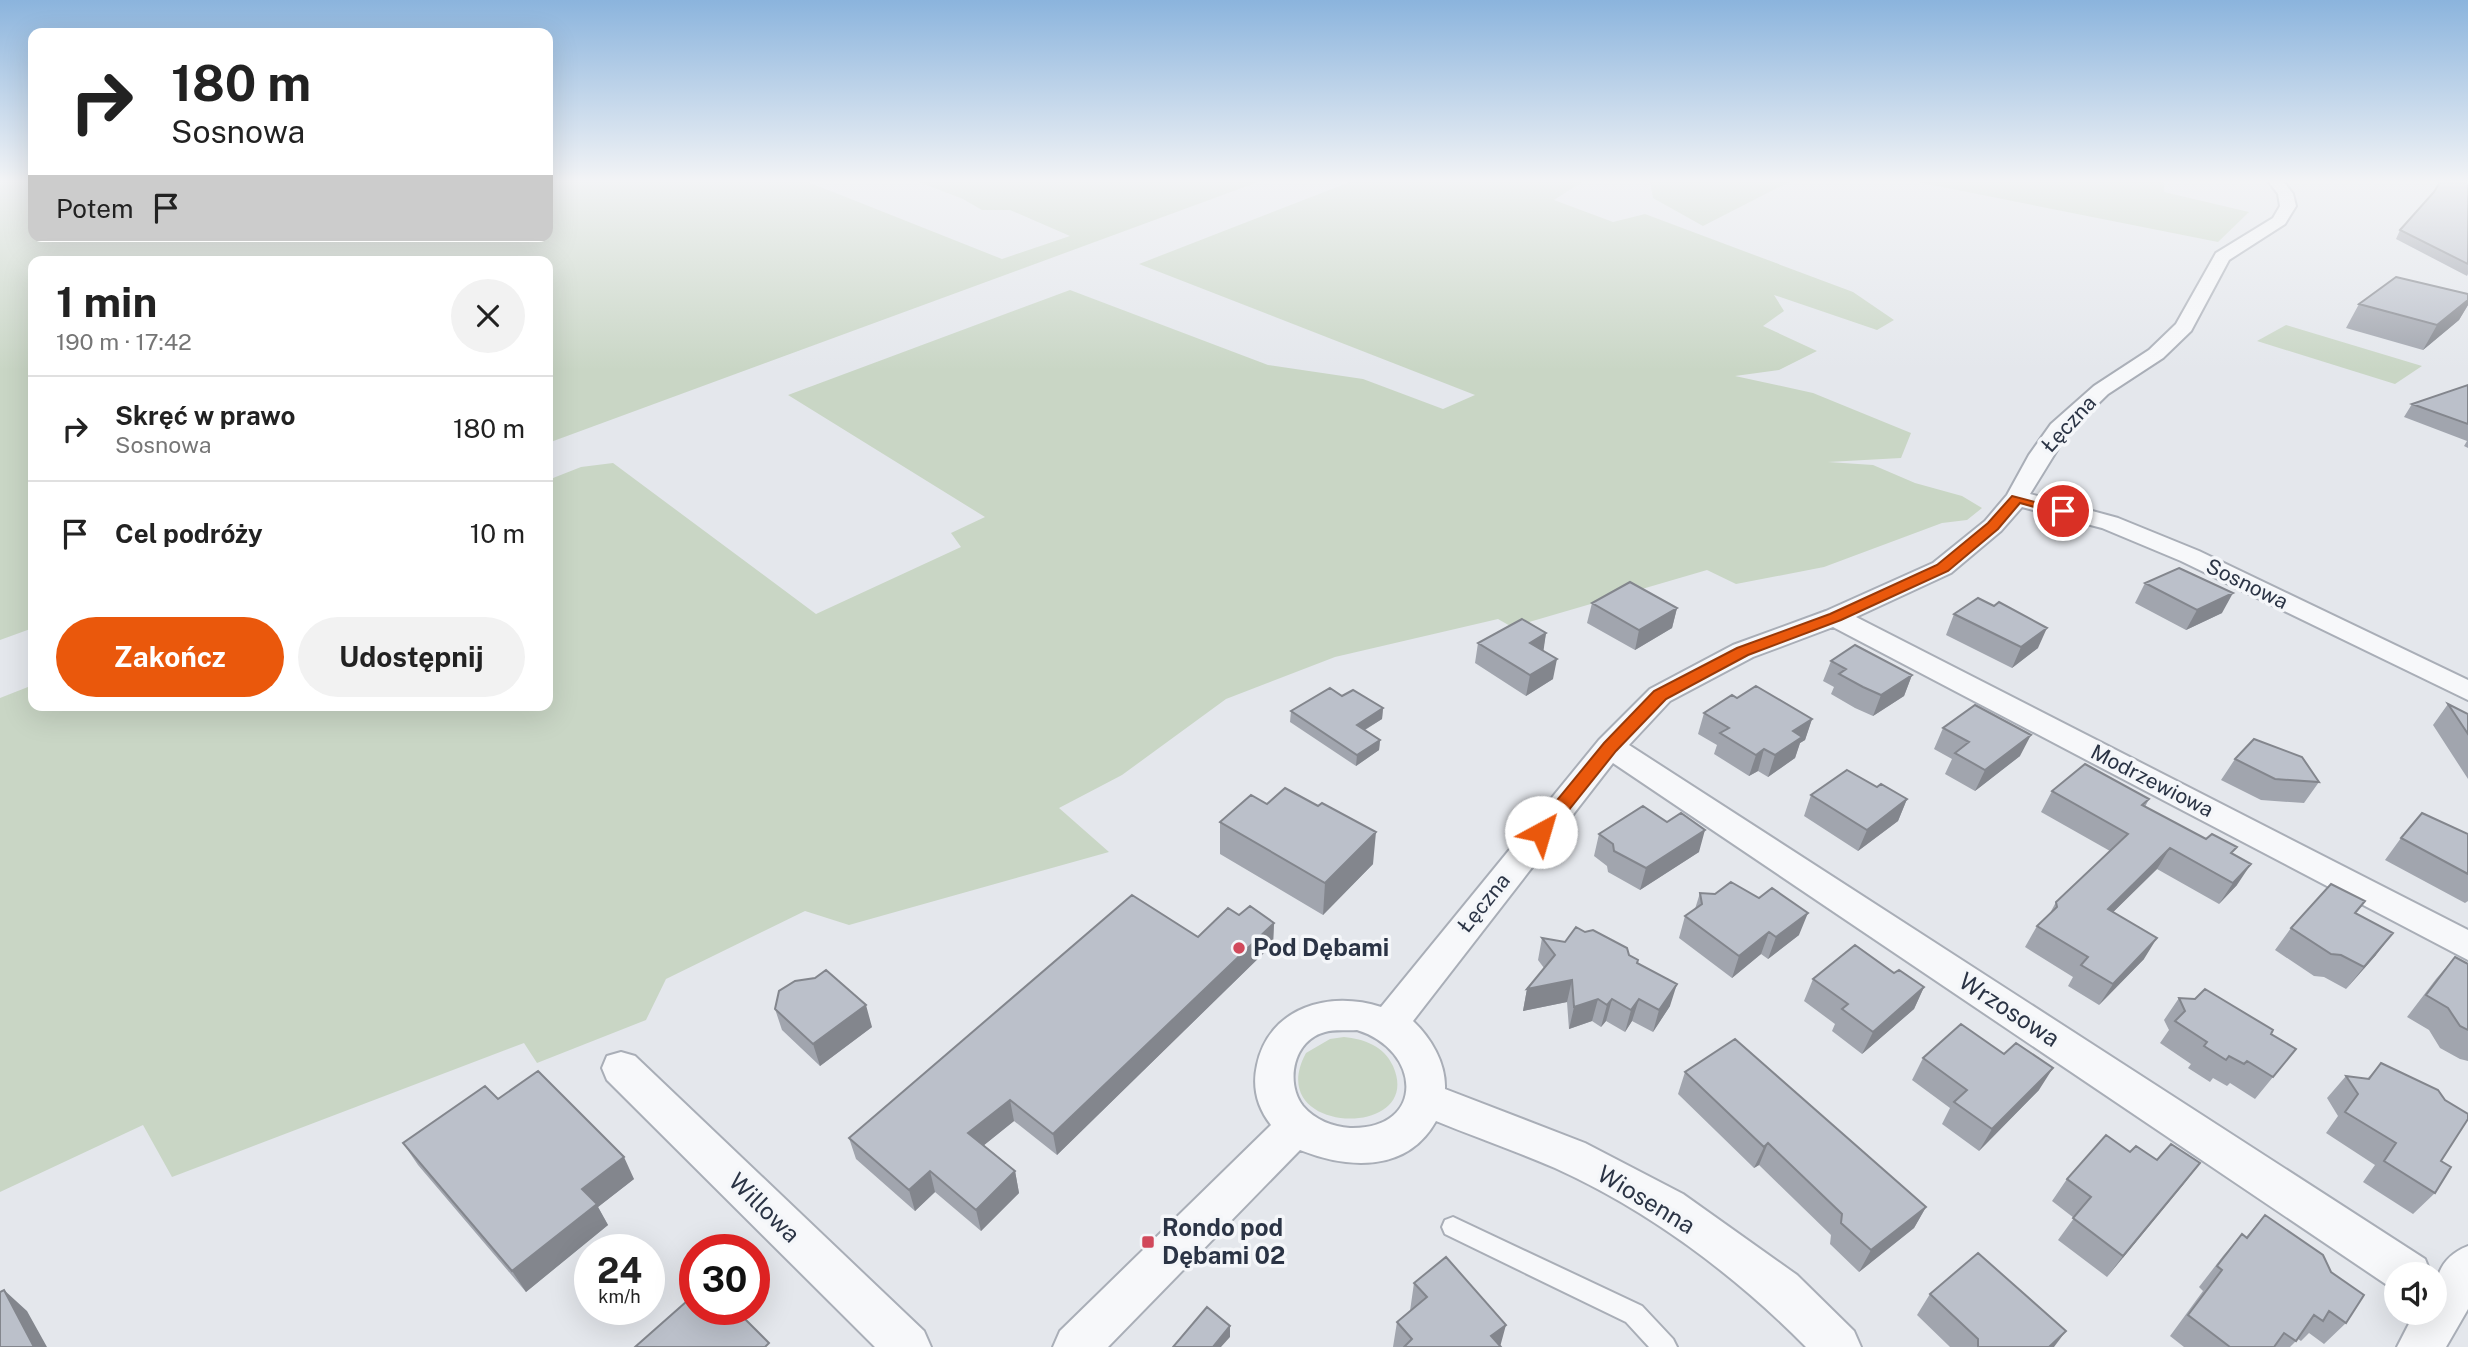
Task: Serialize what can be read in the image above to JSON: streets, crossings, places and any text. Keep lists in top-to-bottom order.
{
  "streets": {
    "street": [
      "Łęczna",
      "Sosnowa",
      "Modrzewiowa",
      "Wrzosowa",
      "Wiosenna",
      "Willowa"
    ]
  },
  "crossings": [
    ["Łęczna", "Sosnowa"],
    ["Łęczna", "Modrzewiowa"],
    ["Łęczna", "Wrzosowa"],
    ["Łęczna", "Wiosenna"]
  ],
  "places": {
    "other": ["Pod Dębami"],
    "transit": ["Rondo pod Dębami 02"]
  },
  "page": {
    "turn": ["180 m", "Sosnowa"],
    "then": "Potem",
    "heading": ["1 min", "190 m · 17:42"],
    "list": [
      {
        "name": "Skręć w prawo",
        "note": "Sosnowa",
        "value": "180 m"
      },
      {
        "name": "Cel podróży",
        "value": "10 m"
      }
    ],
    "buttons": ["Zakończ", "Udostępnij"],
    "speed": "24 km/h",
    "limit": "30"
  }
}
